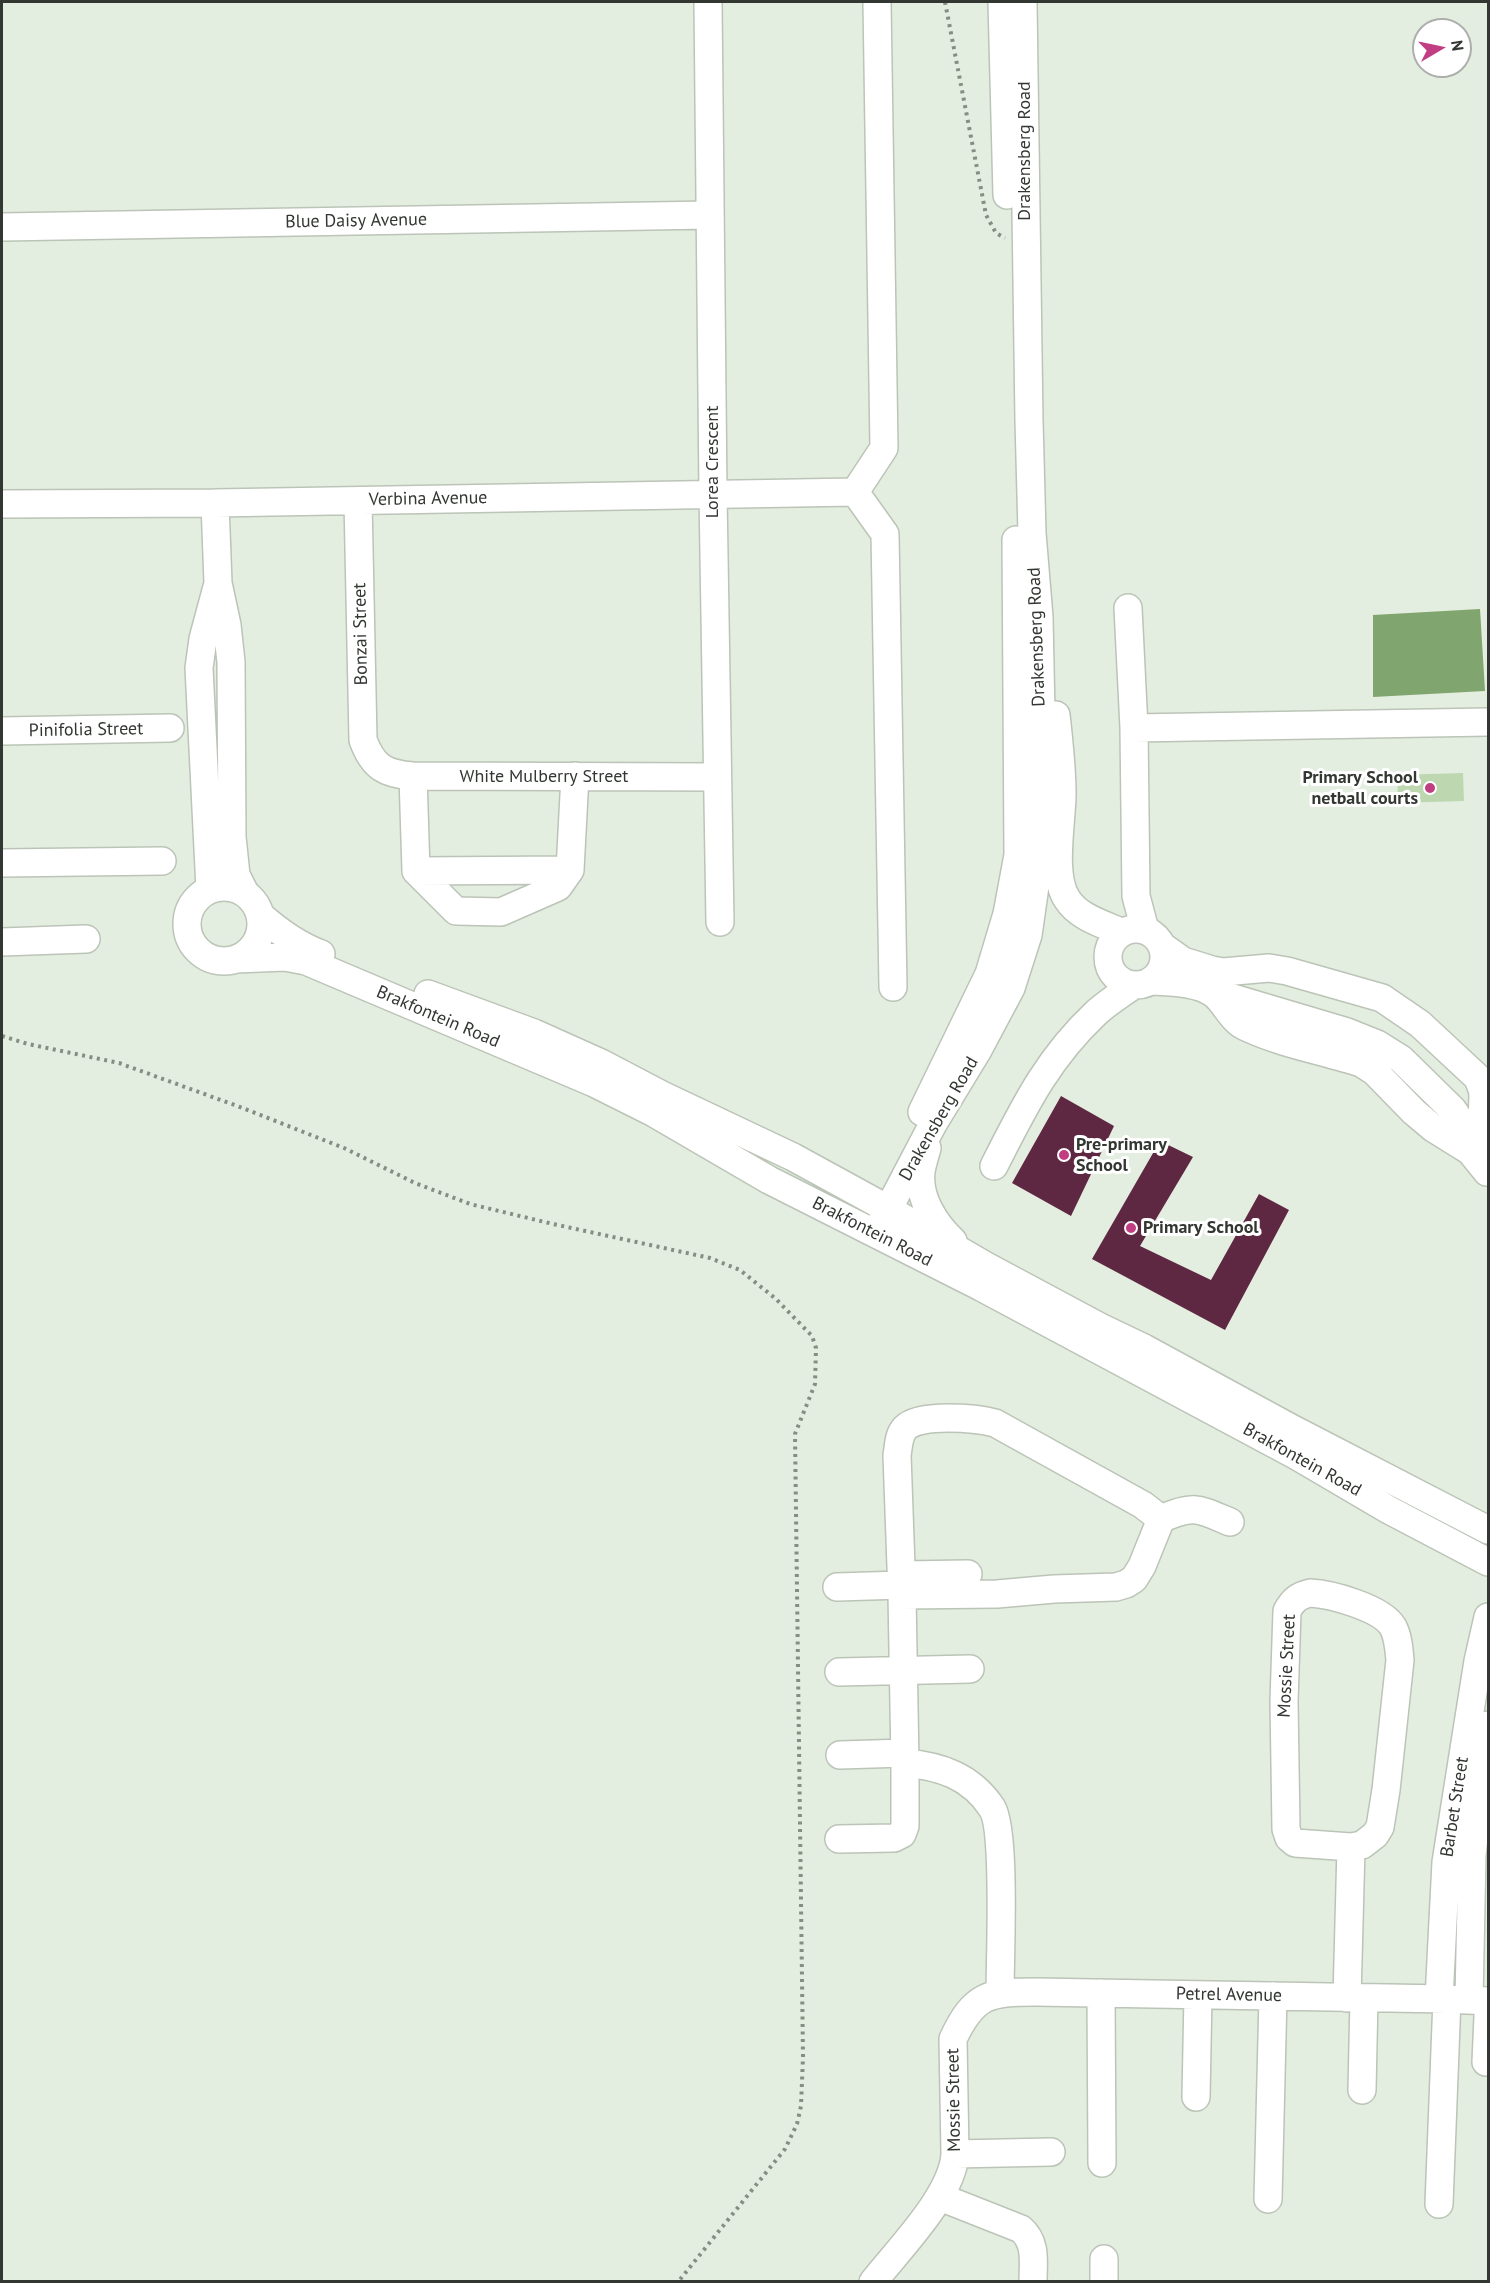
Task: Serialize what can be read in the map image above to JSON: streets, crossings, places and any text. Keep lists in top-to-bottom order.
{
  "streets": {
    "street": [
      "Drakensberg Road",
      "Blue Daisy Avenue",
      "Lorea Crescent",
      "Verbina Avenue",
      "Bonzai Street",
      "Pinifolia Street",
      "White Mulberry Street",
      "Brakfontein Road",
      "Mossie Street",
      "Barbet Street",
      "Petrel Avenue"
    ]
  },
  "crossings": [
    ["Drakensberg Road", "Brakfontein Road"],
    ["Blue Daisy Avenue", "Lorea Crescent"],
    ["Lorea Crescent", "Verbina Avenue"],
    ["Lorea Crescent", "White Mulberry Street"],
    ["Verbina Avenue", "Bonzai Street"],
    ["Bonzai Street", "White Mulberry Street"],
    ["Mossie Street", "Petrel Avenue"],
    ["Barbet Street", "Petrel Avenue"]
  ],
  "places": ["Primary School netball courts", "Pre-primary School", "Primary School"],
  "north": "right"
}
